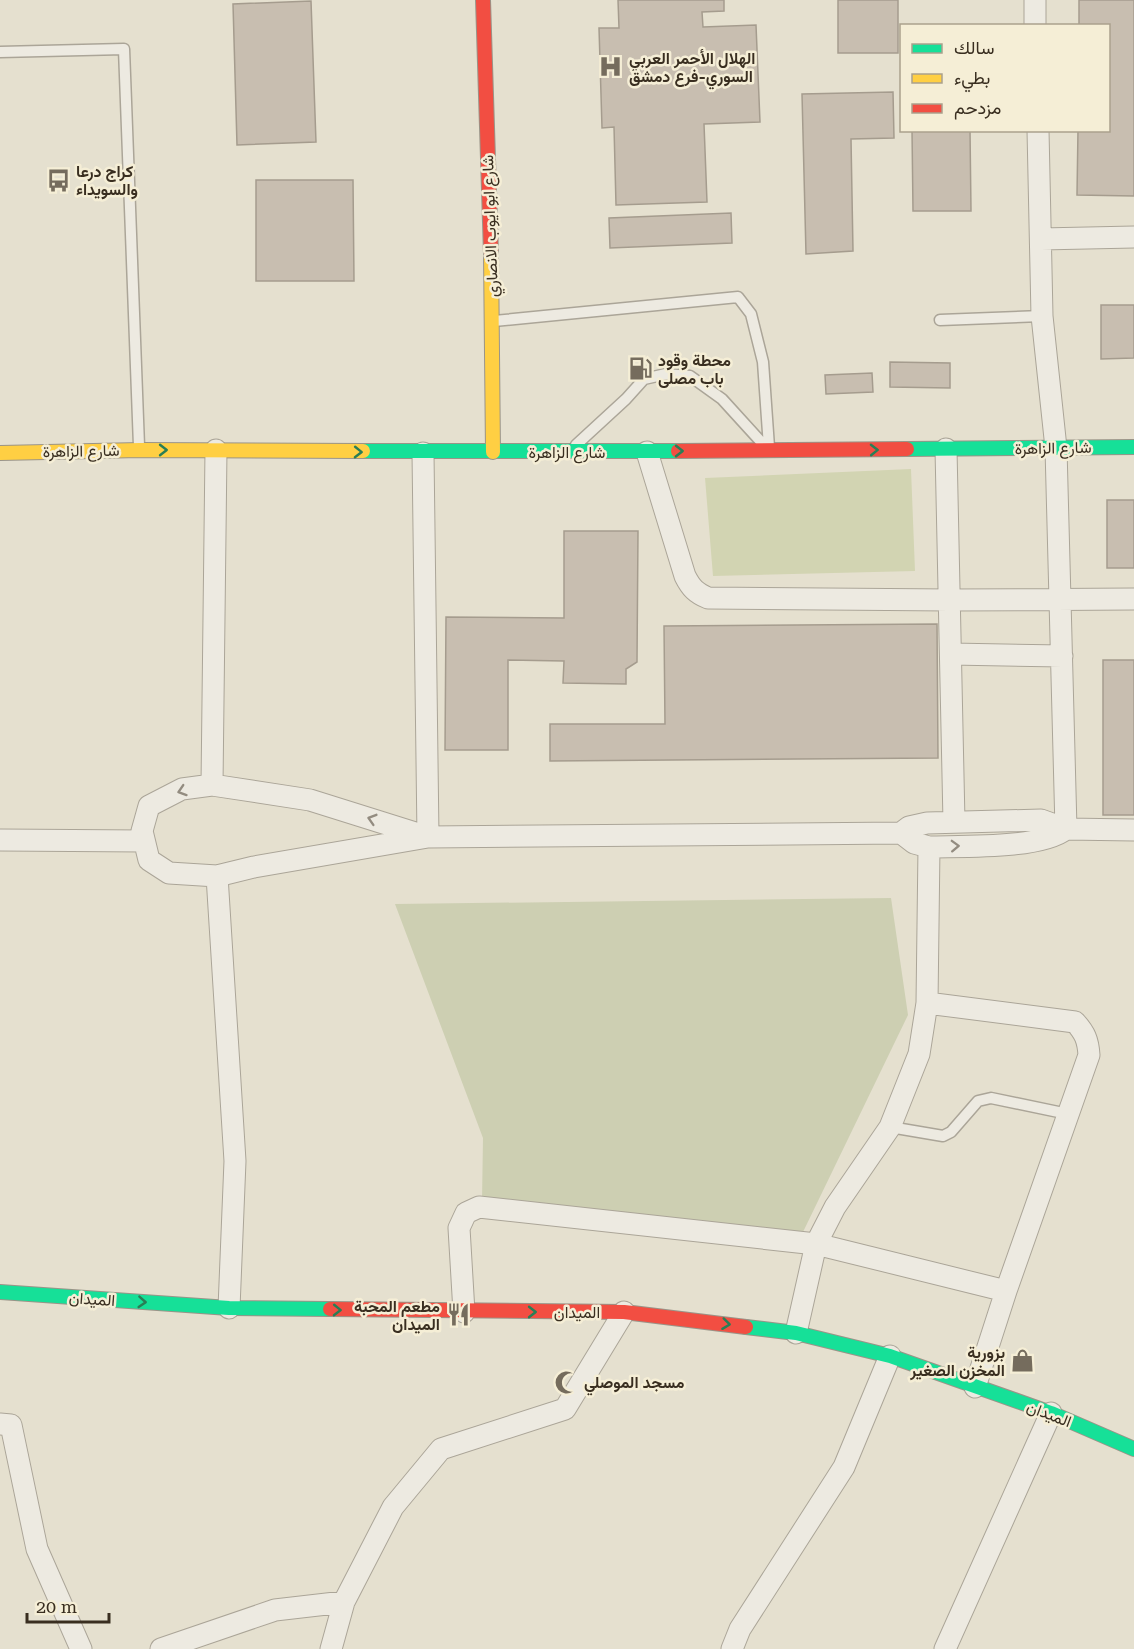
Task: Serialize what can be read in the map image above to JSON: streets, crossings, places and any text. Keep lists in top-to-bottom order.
{
  "streets": {
    "main road": ["شارع ابو ايوب الانصاري", "شارع الزاهرة", "الميدان"]
  },
  "crossings": [
    ["شارع ابو ايوب الانصاري", "شارع الزاهرة"]
  ],
  "one_way": ["شارع الزاهرة", "الميدان"],
  "places": {
    "hospital": ["الهلال الأحمر العربي السوري-فرع دمشق"],
    "bus stop": ["كراج درعا والسويداء"],
    "fuel station": ["محطة وقود باب مصلى"],
    "restaurant": ["مطعم المحبة الميدان"],
    "shop": ["بزورية المخزن الصغير"],
    "mosque": ["مسجد الموصلي"]
  },
  "legend": ["سالك", "بطيء", "مزدحم"],
  "scale_bar": "20 m"
}
